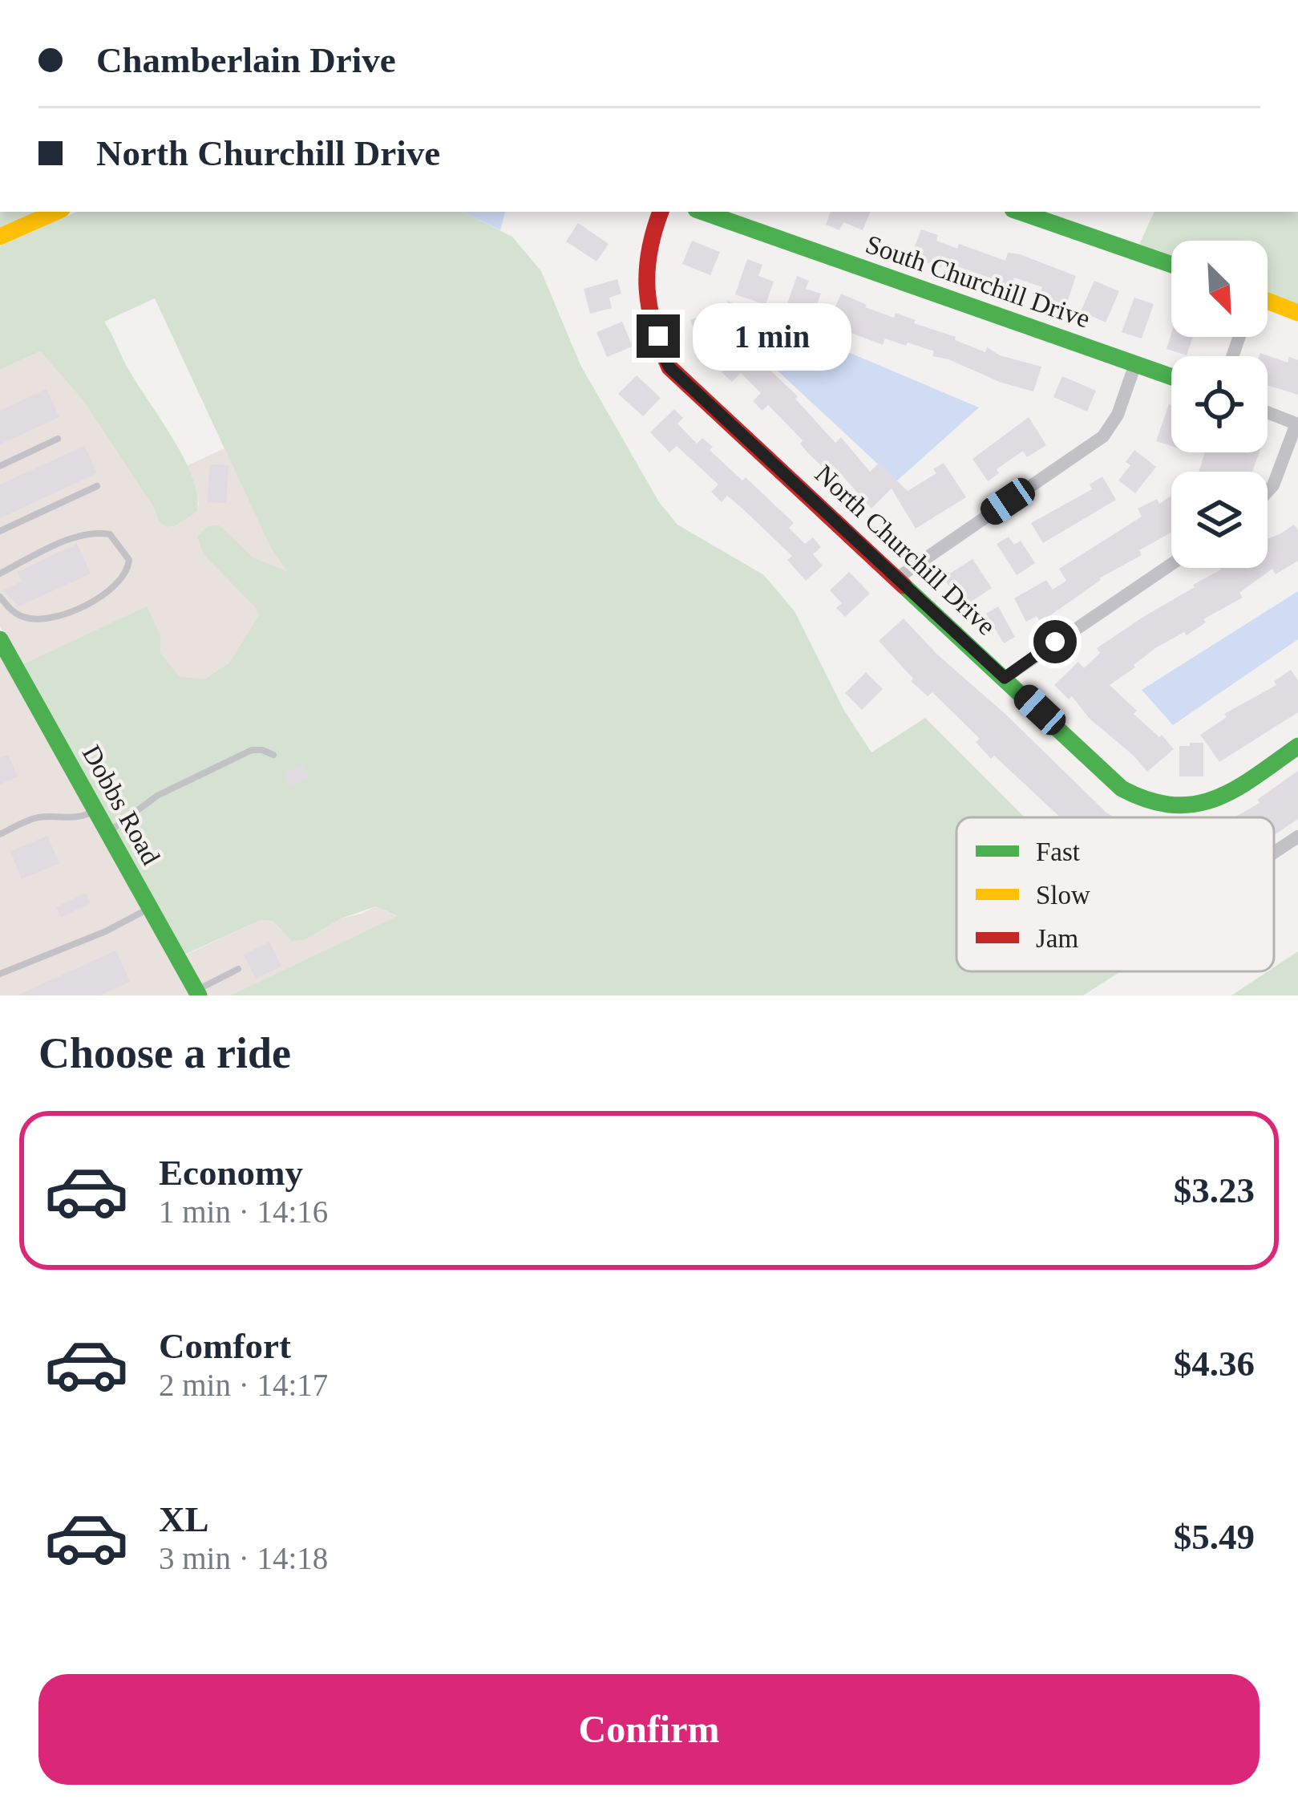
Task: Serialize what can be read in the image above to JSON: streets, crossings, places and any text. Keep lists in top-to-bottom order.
{
  "streets": {
    "street": ["South Churchill Drive", "North Churchill Drive", "Dobbs Road"]
  },
  "legend": ["Fast", "Slow", "Jam"],
  "north": "bottom right",
  "page": {
    "banner": ["Chamberlain Drive", "North Churchill Drive"],
    "bubble": "1 min",
    "heading": "Choose a ride",
    "list": [
      {
        "name": "Economy",
        "note": "1 min · 14:16",
        "value": "$3.23"
      },
      {
        "name": "Comfort",
        "note": "2 min · 14:17",
        "value": "$4.36"
      },
      {
        "name": "XL",
        "note": "3 min · 14:18",
        "value": "$5.49"
      }
    ],
    "buttons": "Confirm"
  }
}
